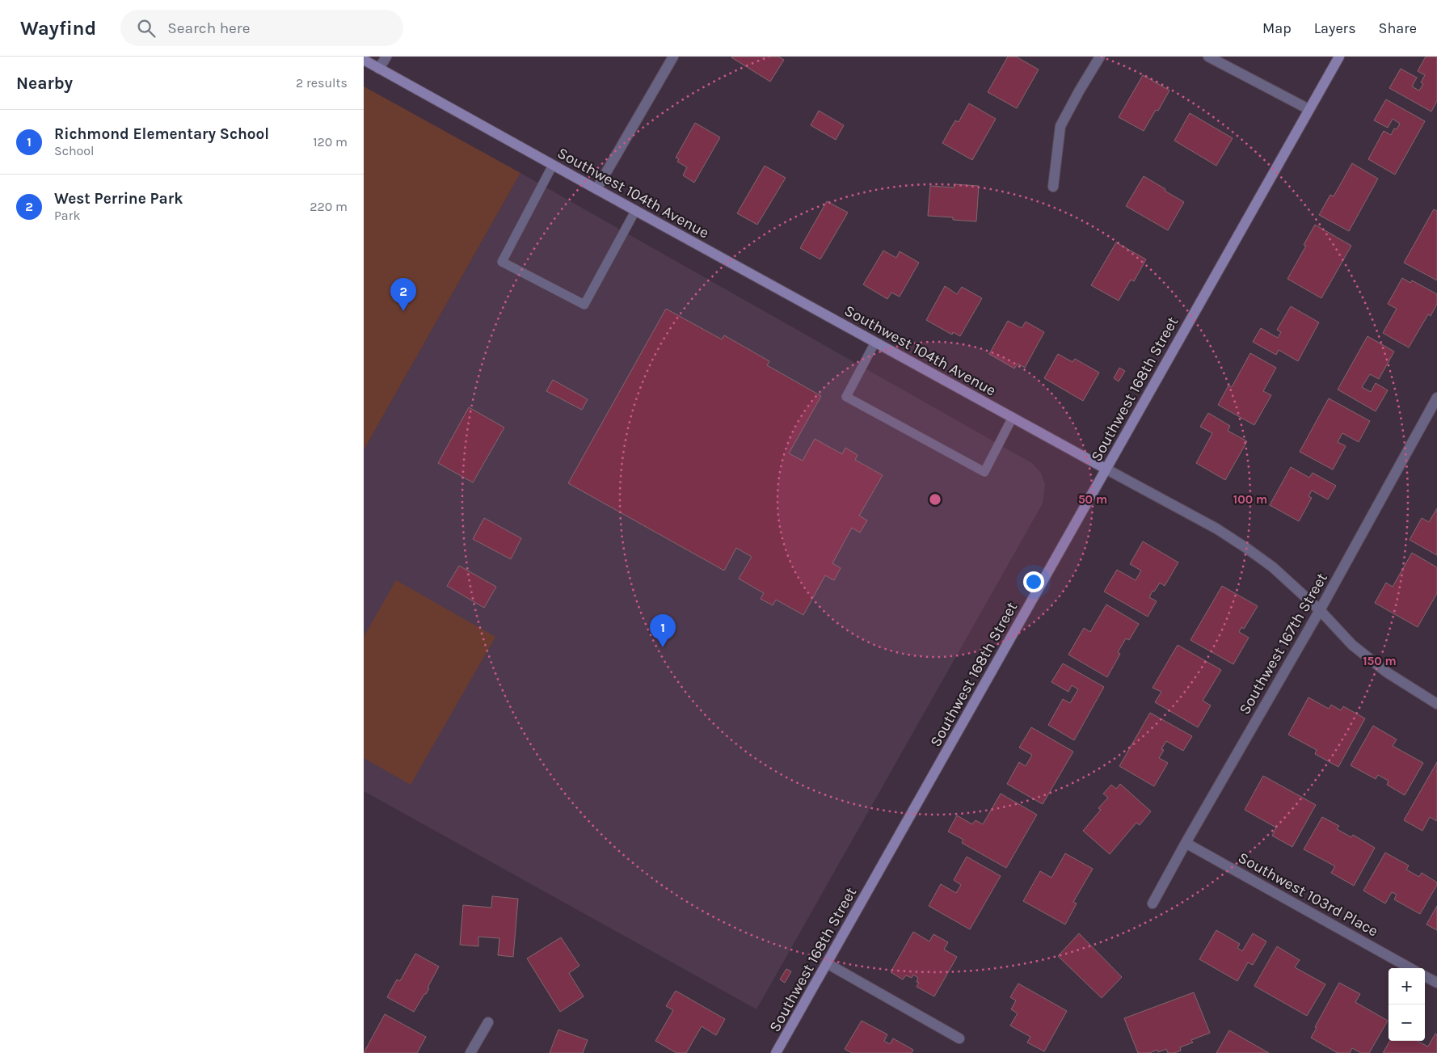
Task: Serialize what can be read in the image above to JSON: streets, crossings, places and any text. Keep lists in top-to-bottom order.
{
  "streets": {
    "street": [
      "Southwest 104th Avenue",
      "Southwest 168th Street",
      "Southwest 167th Street",
      "Southwest 103rd Place"
    ]
  },
  "crossings": [
    ["Southwest 104th Avenue", "Southwest 168th Street"],
    ["Southwest 104th Avenue", "Southwest 167th Street"],
    ["Southwest 167th Street", "Southwest 103rd Place"]
  ],
  "page": {
    "header": "Wayfind",
    "search": "Search here",
    "nav": ["Map", "Layers", "Share"],
    "heading": ["Nearby", "2 results"],
    "list": [
      {
        "mark": "1",
        "name": "Richmond Elementary School",
        "note": "School",
        "value": "120 m"
      },
      {
        "mark": "2",
        "name": "West Perrine Park",
        "note": "Park",
        "value": "220 m"
      }
    ],
    "pins": ["2", "1"],
    "map_buttons": ["+", "−"]
  },
  "rings": ["50 m", "100 m", "150 m"]
}
